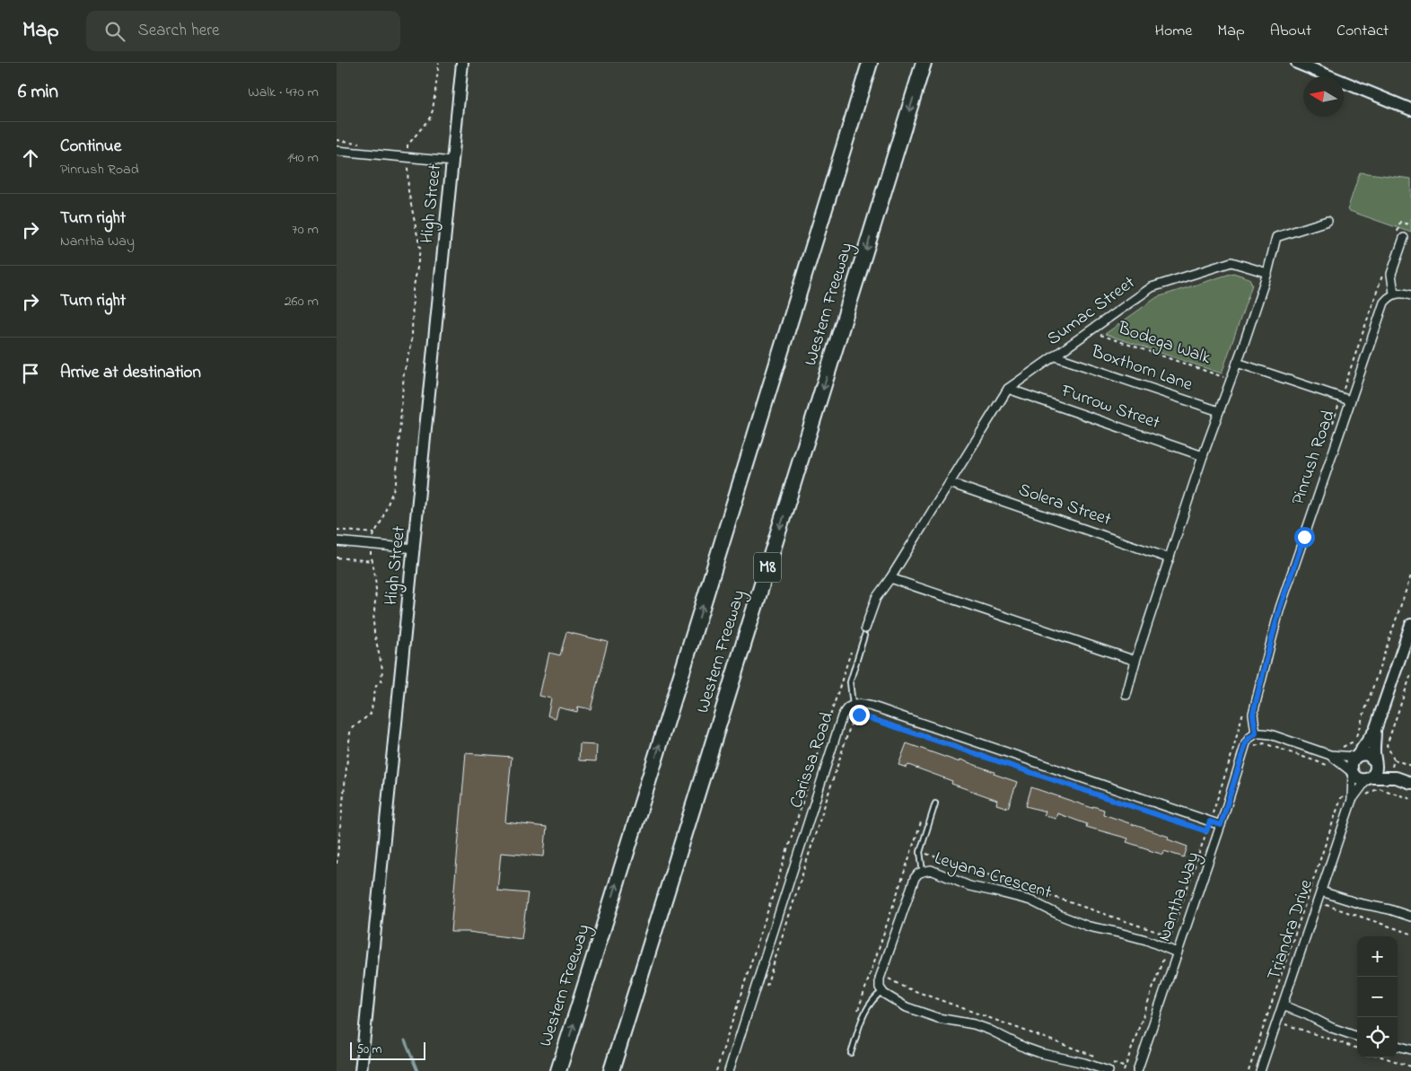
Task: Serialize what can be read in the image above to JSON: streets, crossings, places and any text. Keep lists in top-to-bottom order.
{
  "streets": {
    "highway": ["Western Freeway", "M8"],
    "main road": ["High Street"],
    "street": [
      "Sumac Street",
      "Boxthorn Lane",
      "Furrow Street",
      "Pinrush Road",
      "Solera Street",
      "Carissa Road",
      "Leyana Crescent",
      "Nantha Way",
      "Triandra Drive"
    ],
    "path": ["Bodega Walk"]
  },
  "crossings": [
    ["Sumac Street", "Bodega Walk"],
    ["Sumac Street", "Boxthorn Lane"],
    ["Sumac Street", "Furrow Street"],
    ["Sumac Street", "Solera Street"],
    ["Pinrush Road", "Nantha Way"],
    ["Carissa Road", "Nantha Way"],
    ["Leyana Crescent", "Nantha Way"]
  ],
  "scale_bar": "50 m",
  "north": "left",
  "page": {
    "header": "Map",
    "search": "Search here",
    "nav": [
      "Home",
      "Map",
      "About",
      "Contact"
    ],
    "heading": ["6 min", "Walk · 470 m"],
    "list": [
      ["Continue", "Pinrush Road", "140 m"],
      ["Turn right", "Nantha Way", "70 m"],
      ["Turn right", "260 m"],
      "Arrive at destination"
    ],
    "map_buttons": ["+", "−"],
    "scale": "50 m"
  }
}
